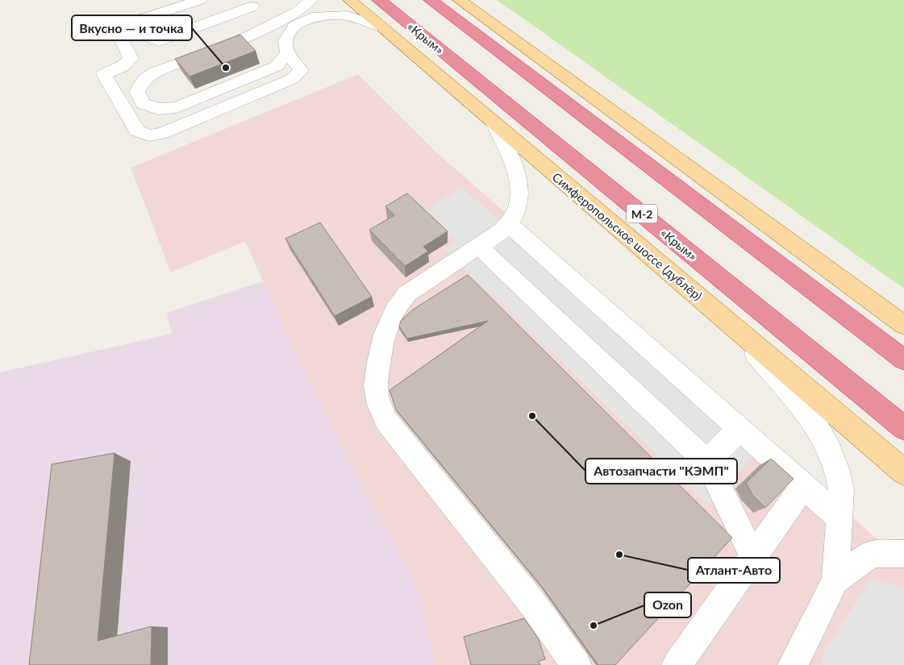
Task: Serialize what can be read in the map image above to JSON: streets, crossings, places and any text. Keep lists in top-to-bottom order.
{
  "streets": {
    "highway": ["«Крым»", "М-2"],
    "main road": ["Симферопольское шоссе (дублёр)"]
  },
  "places": [
    "Вкусно — и точка",
    "Автозапчасти \"КЭМП\"",
    "Атлант-Авто",
    "Ozon"
  ]
}
